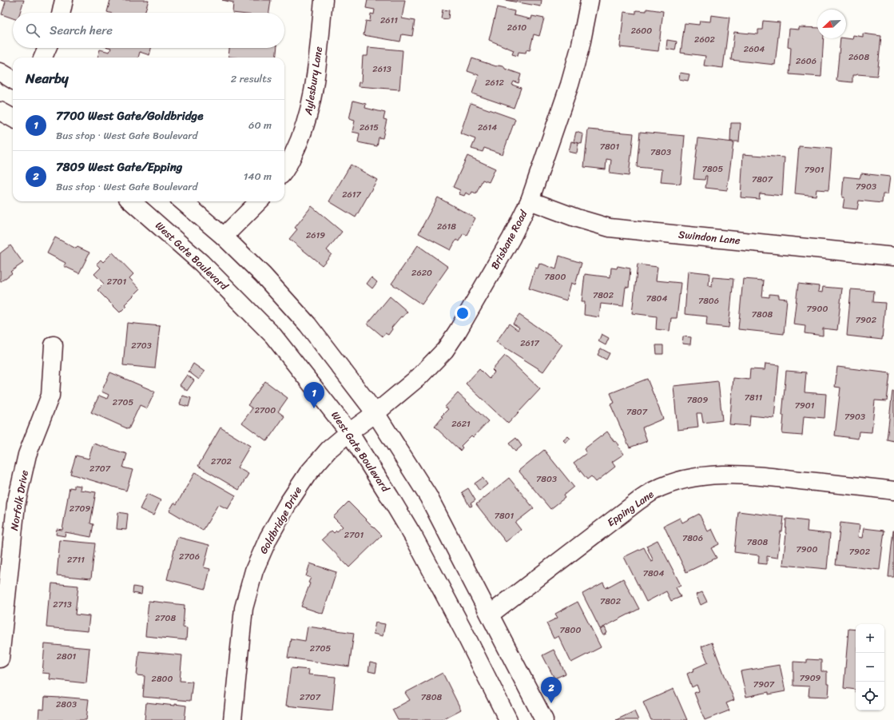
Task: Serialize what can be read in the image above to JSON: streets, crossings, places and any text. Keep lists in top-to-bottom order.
{
  "streets": {
    "street": [
      "Aylesbury Lane",
      "Swindon Lane",
      "Brisbane Road",
      "West Gate Boulevard",
      "Norfolk Drive",
      "Epping Lane",
      "Goldbridge Drive"
    ]
  },
  "crossings": [
    ["Swindon Lane", "Brisbane Road"],
    ["Brisbane Road", "West Gate Boulevard"],
    ["Brisbane Road", "Goldbridge Drive"],
    ["West Gate Boulevard", "Goldbridge Drive"]
  ],
  "house_numbers": [
    "2611",
    "2610",
    "2600",
    "2602",
    "2604",
    "2608",
    "2606",
    "2613",
    "2612",
    "2615",
    "2614",
    "7801",
    "7803",
    "7805",
    "7901",
    "7807",
    "7903",
    "2617",
    "2618",
    "2619",
    "2620",
    "7800",
    "2701",
    "7802",
    "7804",
    "7806",
    "7900",
    "7808",
    "7902",
    "2617",
    "2703",
    "7811",
    "7809",
    "2705",
    "7901",
    "2700",
    "7807",
    "7903",
    "2621",
    "2702",
    "2707",
    "7803",
    "2709",
    "7801",
    "2701",
    "7806",
    "7808",
    "7900",
    "7902",
    "2706",
    "2711",
    "7804",
    "7802",
    "2713",
    "2708",
    "7800",
    "2705",
    "2801",
    "7909",
    "2800",
    "7907",
    "2707",
    "7808",
    "2803"
  ],
  "north": "bottom left",
  "page": {
    "search": "Search here",
    "heading": ["Nearby", "2 results"],
    "list": [
      {
        "mark": "1",
        "name": "7700 West Gate/Goldbridge",
        "note": "Bus stop · West Gate Boulevard",
        "value": "60 m"
      },
      {
        "mark": "2",
        "name": "7809 West Gate/Epping",
        "note": "Bus stop · West Gate Boulevard",
        "value": "140 m"
      }
    ],
    "pins": ["1", "2"],
    "map_buttons": ["+", "−"]
  }
}
